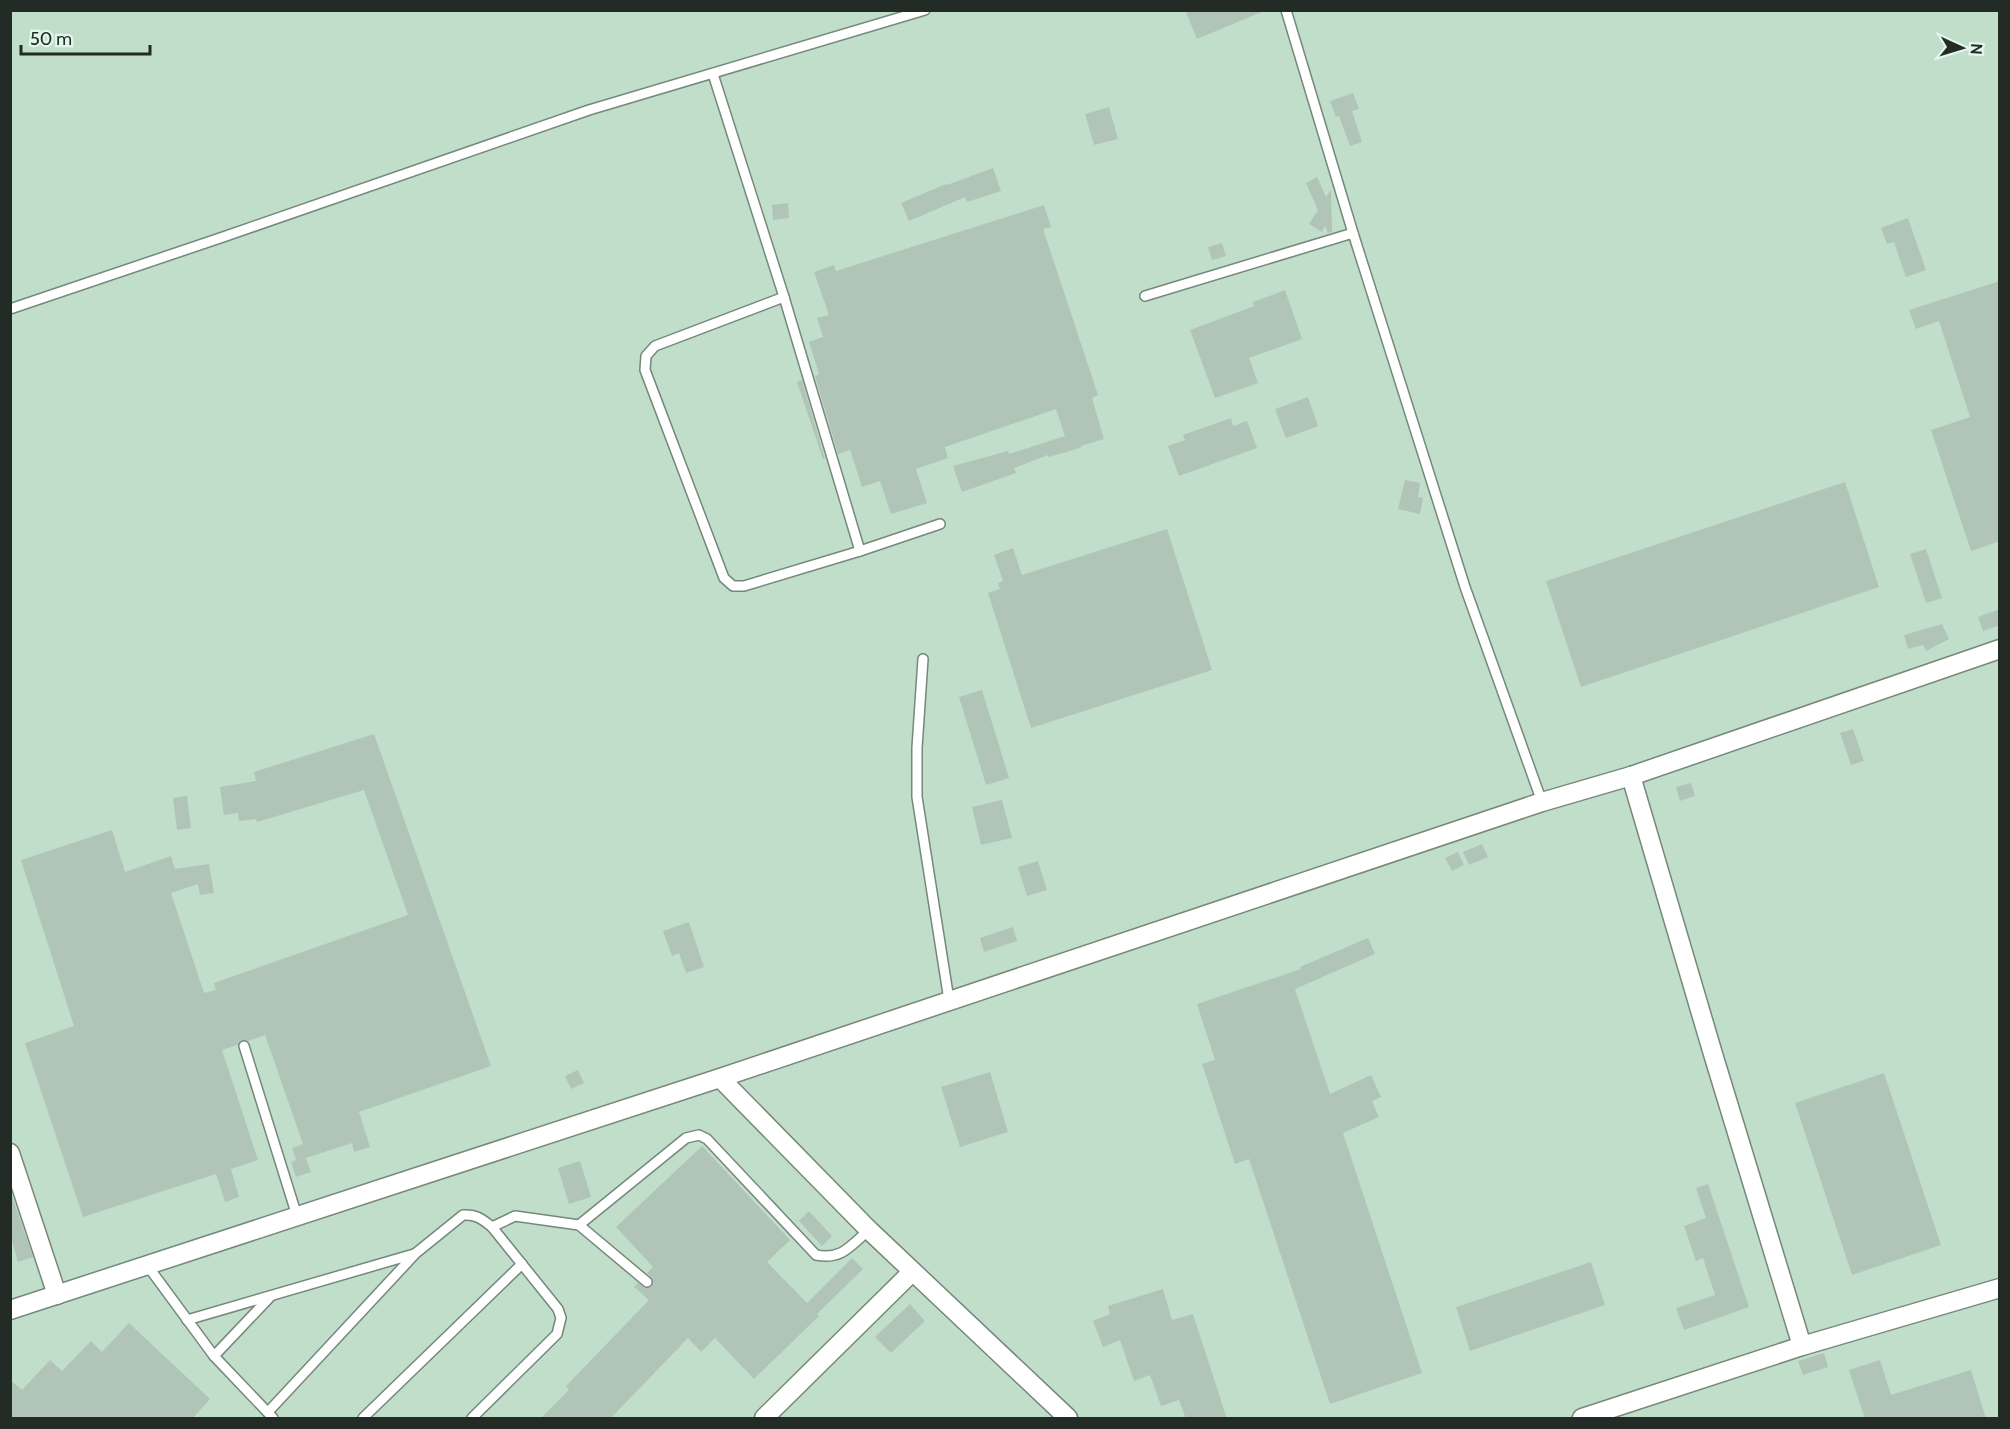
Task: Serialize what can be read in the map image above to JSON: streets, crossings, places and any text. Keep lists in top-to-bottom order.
{
  "scale_bar": "50 m",
  "north": "right"
}
